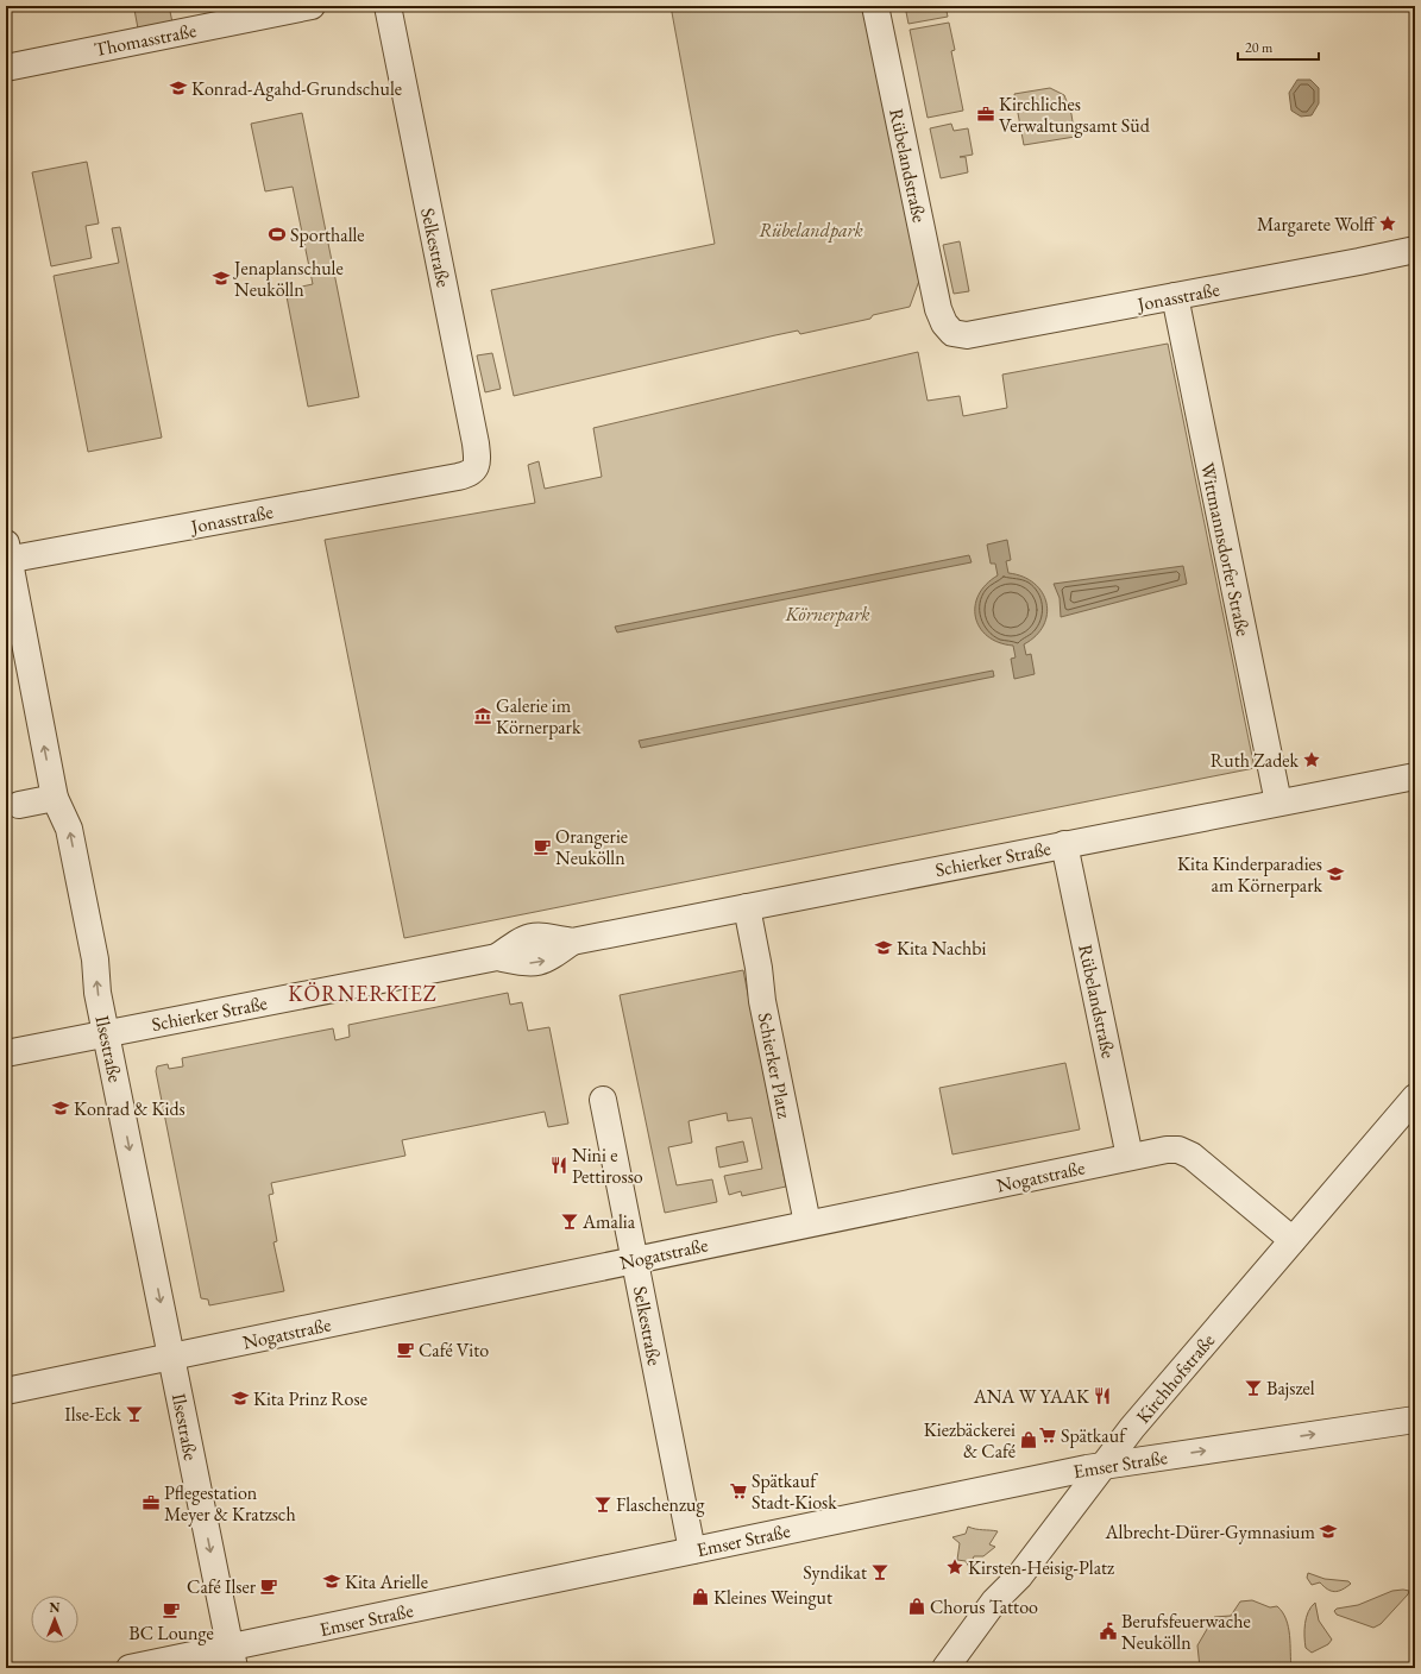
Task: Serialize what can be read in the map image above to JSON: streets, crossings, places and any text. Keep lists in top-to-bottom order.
{
  "streets": {
    "street": [
      "Thomasstraße",
      "Rübelandstraße",
      "Selkestraße",
      "Jonasstraße",
      "Wittmannsdorfer Straße",
      "Schierker Straße",
      "Ilsestraße",
      "Schierker Platz",
      "Nogatstraße",
      "Kirchhofstraße",
      "Emser Straße"
    ]
  },
  "crossings": [
    ["Rübelandstraße", "Jonasstraße"],
    ["Rübelandstraße", "Schierker Straße"],
    ["Rübelandstraße", "Nogatstraße"],
    ["Selkestraße", "Jonasstraße"],
    ["Selkestraße", "Nogatstraße"],
    ["Selkestraße", "Emser Straße"],
    ["Jonasstraße", "Wittmannsdorfer Straße"],
    ["Jonasstraße", "Ilsestraße"],
    ["Wittmannsdorfer Straße", "Schierker Straße"],
    ["Schierker Straße", "Ilsestraße"],
    ["Schierker Straße", "Schierker Platz"],
    ["Ilsestraße", "Nogatstraße"],
    ["Ilsestraße", "Emser Straße"],
    ["Schierker Platz", "Nogatstraße"],
    ["Nogatstraße", "Kirchhofstraße"],
    ["Kirchhofstraße", "Emser Straße"]
  ],
  "districts": ["KÖRNERKIEZ"],
  "parks": ["Rübelandpark", "Körnerpark"],
  "places": {
    "school or university": [
      "Konrad-Agahd-Grundschule",
      "Jenaplanschule Neukölln",
      "Kita Kinderparadies am Körnerpark",
      "Kita Nachbi",
      "Konrad & Kids",
      "Kita Prinz Rose",
      "Albrecht-Dürer-Gymnasium",
      "Kita Arielle"
    ],
    "office": ["Kirchliches Verwaltungsamt Süd", "Pflegestation Meyer & Kratzsch"],
    "place": ["Margarete Wolff", "Ruth Zadek", "Kirsten-Heisig-Platz"],
    "sports": ["Sporthalle"],
    "museum": ["Galerie im Körnerpark"],
    "cafe": [
      "Orangerie Neukölln",
      "Café Vito",
      "Café Ilser",
      "BC Lounge"
    ],
    "restaurant": ["Nini e Pettirosso", "ANA W YAAK"],
    "bar": [
      "Amalia",
      "Bajszel",
      "Ilse-Eck",
      "Flaschenzug",
      "Syndikat"
    ],
    "supermarket": ["Spätkauf", "Spätkauf Stadt-Kiosk"],
    "shop": ["Kiezbäckerei & Café", "Kleines Weingut", "Chorus Tattoo"],
    "public building": ["Berufsfeuerwache Neukölln"]
  },
  "scale_bar": "20 m",
  "north": "top"
}
